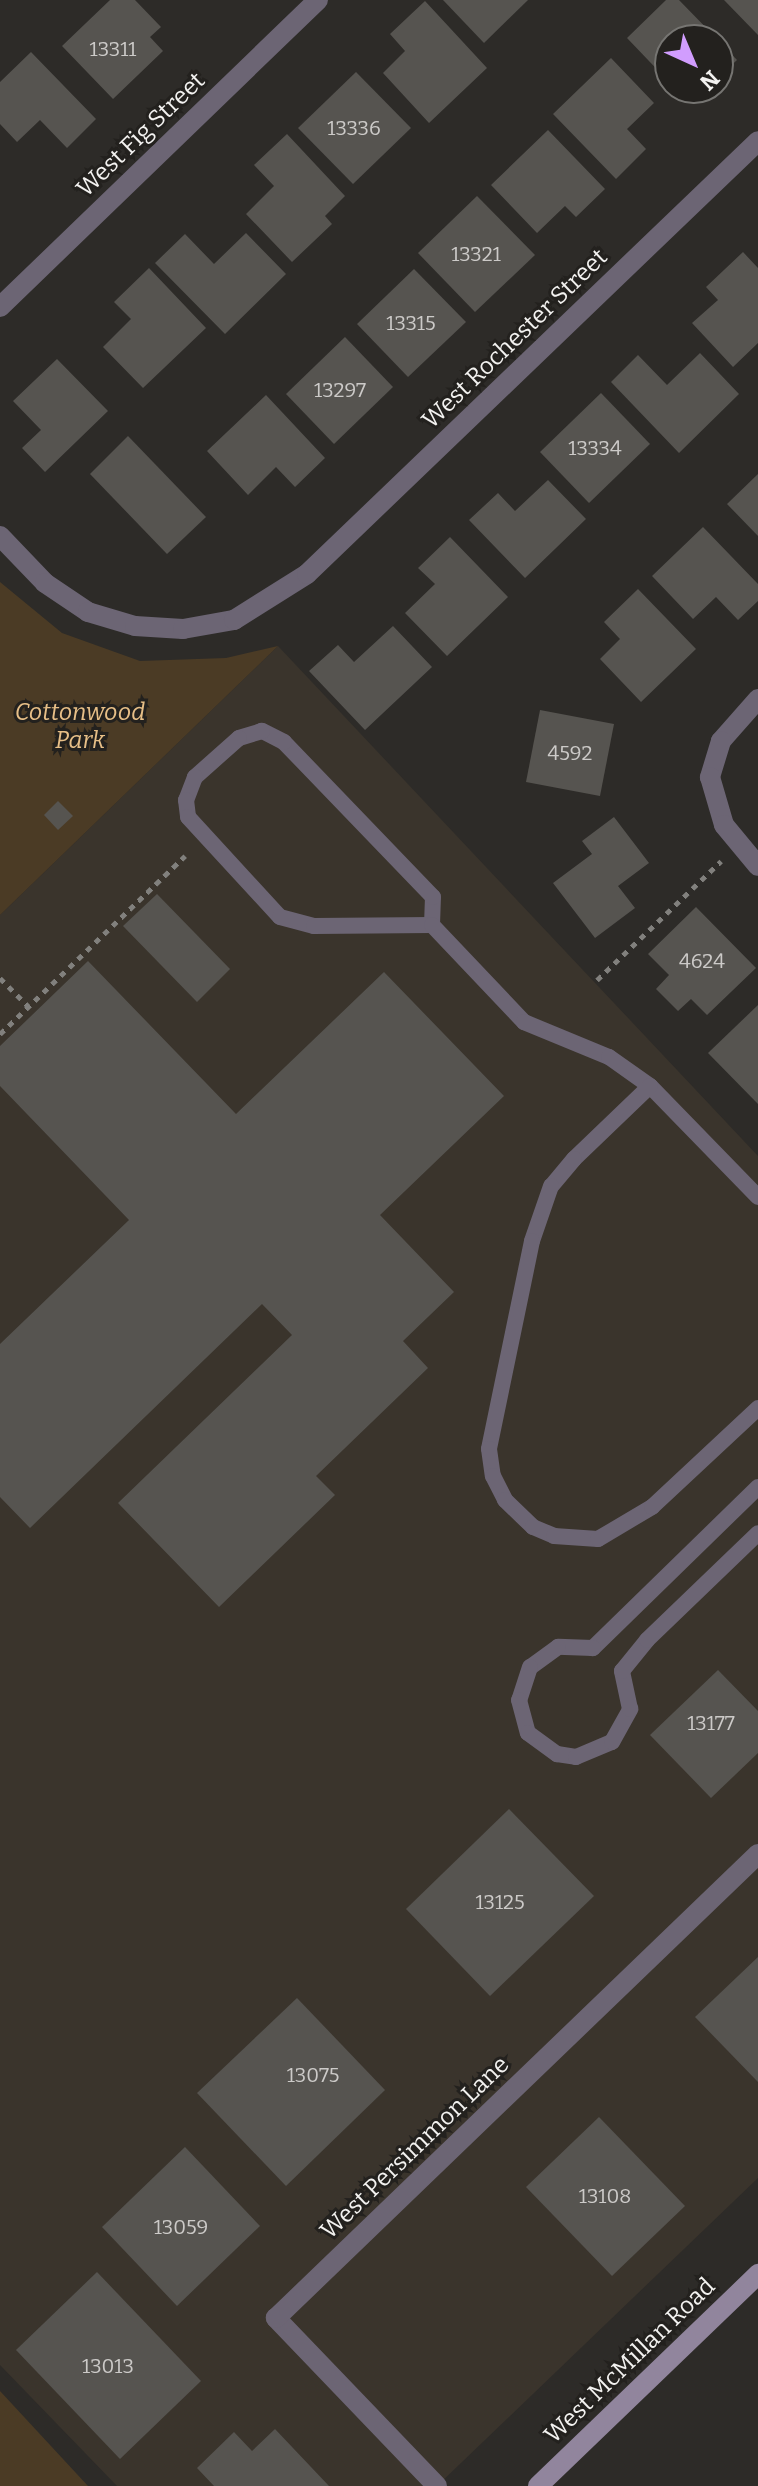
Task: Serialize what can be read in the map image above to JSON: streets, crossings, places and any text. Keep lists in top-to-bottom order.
{
  "streets": {
    "main road": ["West McMillan Road"],
    "street": ["West Fig Street", "West Rochester Street", "West Persimmon Lane"]
  },
  "parks": ["Cottonwood Park"],
  "house_numbers": [
    "13311",
    "13336",
    "13321",
    "13315",
    "13297",
    "13334",
    "4592",
    "4624",
    "13177",
    "13125",
    "13075",
    "13108",
    "13059",
    "13013"
  ],
  "north": "bottom right"
}
